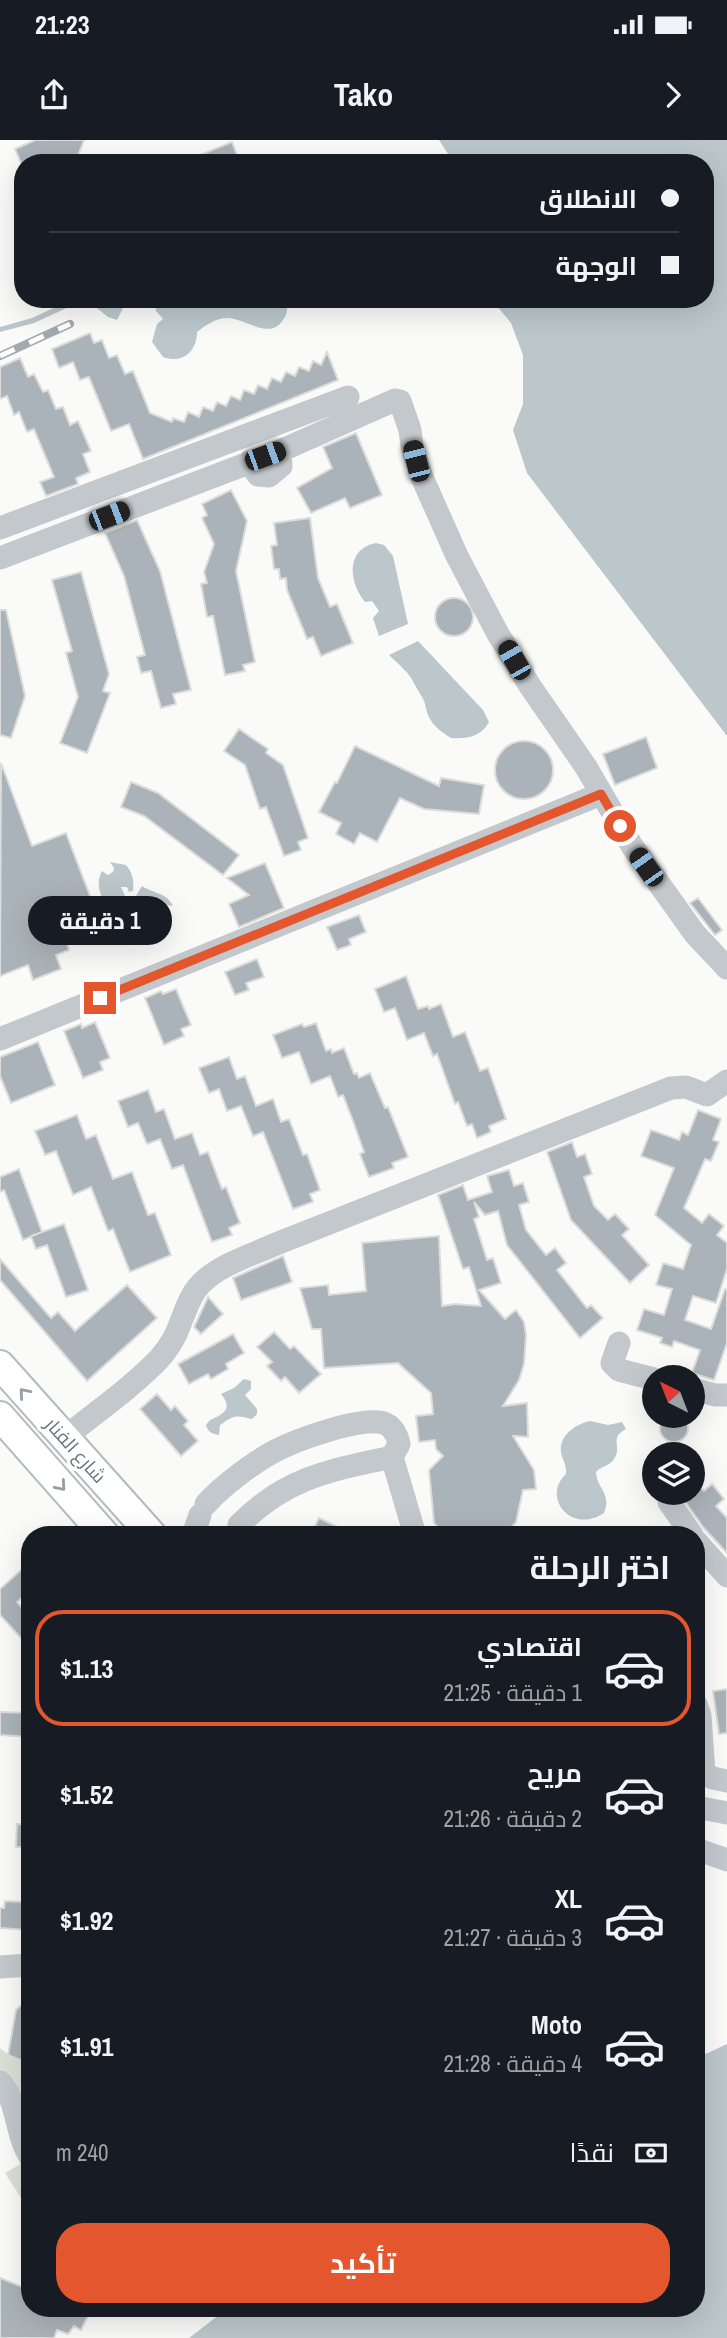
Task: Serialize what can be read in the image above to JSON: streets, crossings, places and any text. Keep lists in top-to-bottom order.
{
  "streets": {
    "main road": ["شارع الفنار"]
  },
  "north": "top left",
  "page": {
    "status": "21:23",
    "header": "Tako",
    "banner": ["الانطلاق", "الوجهة"],
    "bubble": "1 دقيقة",
    "heading": "اختر الرحلة",
    "list": [
      {
        "name": "اقتصادي",
        "note": "1 دقيقة · 21:25",
        "value": "$1.13"
      },
      {
        "name": "مريح",
        "note": "2 دقيقة · 21:26",
        "value": "$1.52"
      },
      {
        "name": "XL",
        "note": "3 دقيقة · 21:27",
        "value": "$1.92"
      },
      {
        "name": "Moto",
        "note": "4 دقيقة · 21:28",
        "value": "$1.91"
      }
    ],
    "pay": ["نقدًا", "240 m"],
    "buttons": "تأكيد"
  }
}
